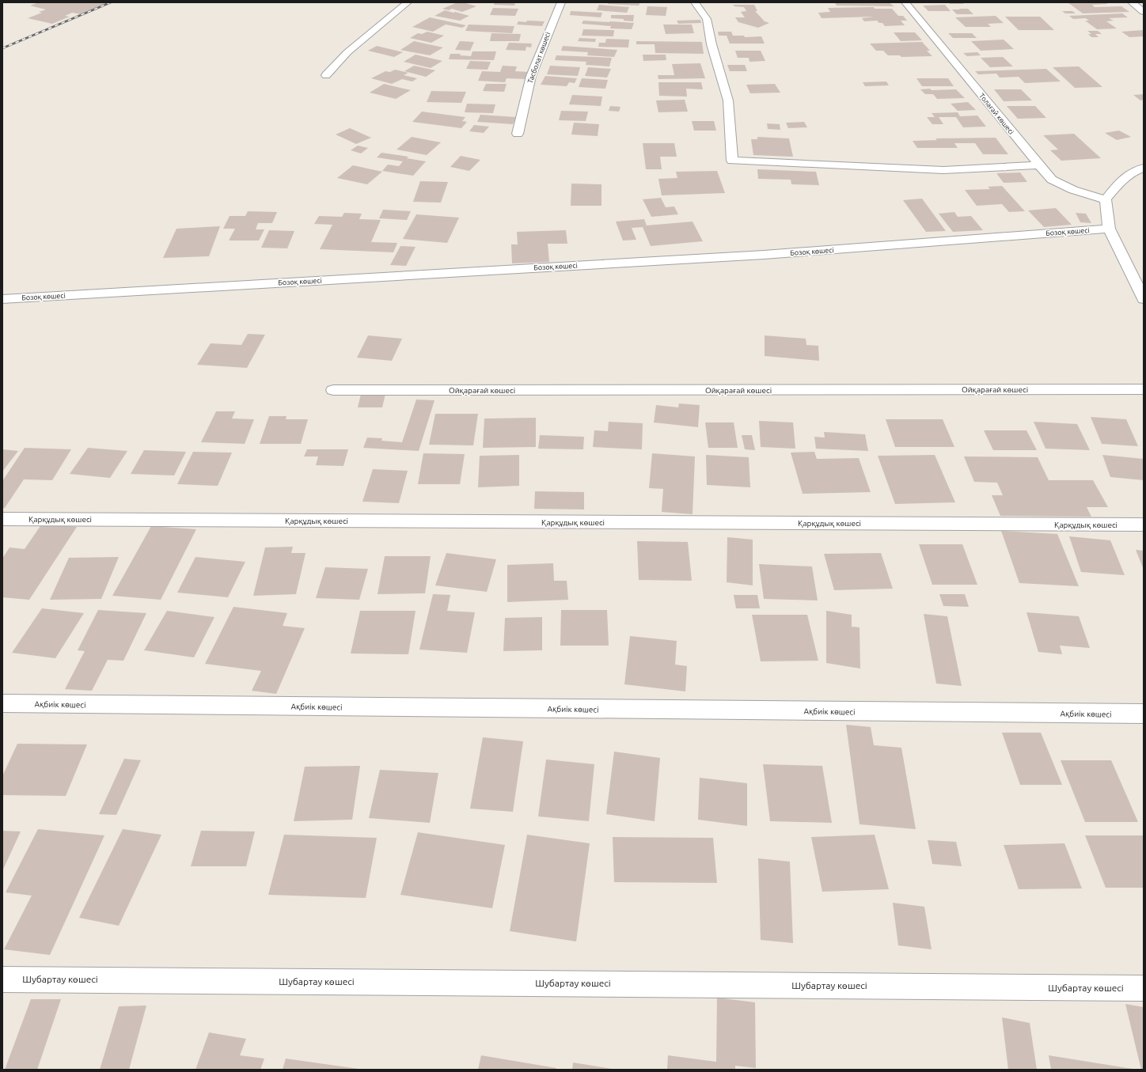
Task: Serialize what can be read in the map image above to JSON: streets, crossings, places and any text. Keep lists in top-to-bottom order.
{
  "streets": {
    "street": [
      "Тасболат көшесі",
      "Толағай көшесі",
      "Бозоқ көшесі",
      "Ойқарағай көшесі",
      "Қарқұдық көшесі",
      "Ақбиік көшесі",
      "Шубартау көшесі"
    ]
  }
}
